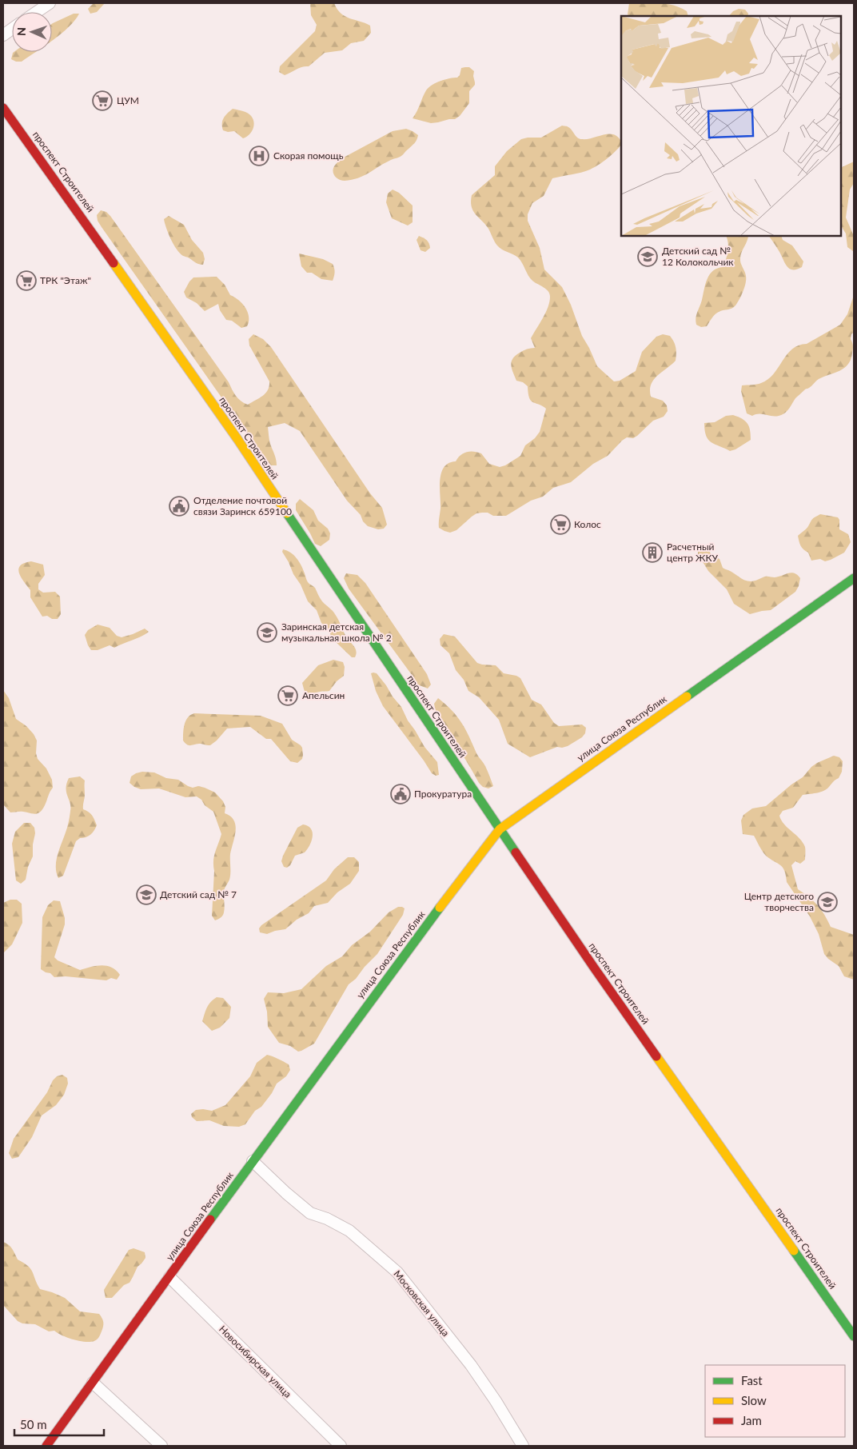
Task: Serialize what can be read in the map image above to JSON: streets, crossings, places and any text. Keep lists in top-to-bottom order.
{
  "streets": {
    "street": [
      "проспект Строителей",
      "улица Союза Республик",
      "Московская улица",
      "Новосибирская улица"
    ]
  },
  "crossings": [
    ["проспект Строителей", "улица Союза Республик"],
    ["улица Союза Республик", "Московская улица"],
    ["улица Союза Республик", "Новосибирская улица"]
  ],
  "places": {
    "supermarket": [
      "ЦУМ",
      "ТРК \"Этаж\"",
      "Колос",
      "Апельсин"
    ],
    "hospital": ["Скорая помощь"],
    "school or university": [
      "Детский сад № 12 Колокольчик",
      "Заринская детская музыкальная школа № 2",
      "Детский сад № 7",
      "Центр детского творчества"
    ],
    "public building": ["Отделение почтовой связи Заринск 659100", "Прокуратура"],
    "building": ["Расчетный центр ЖКУ"]
  },
  "legend": ["Fast", "Slow", "Jam"],
  "scale_bar": "50 m",
  "north": "left"
}
